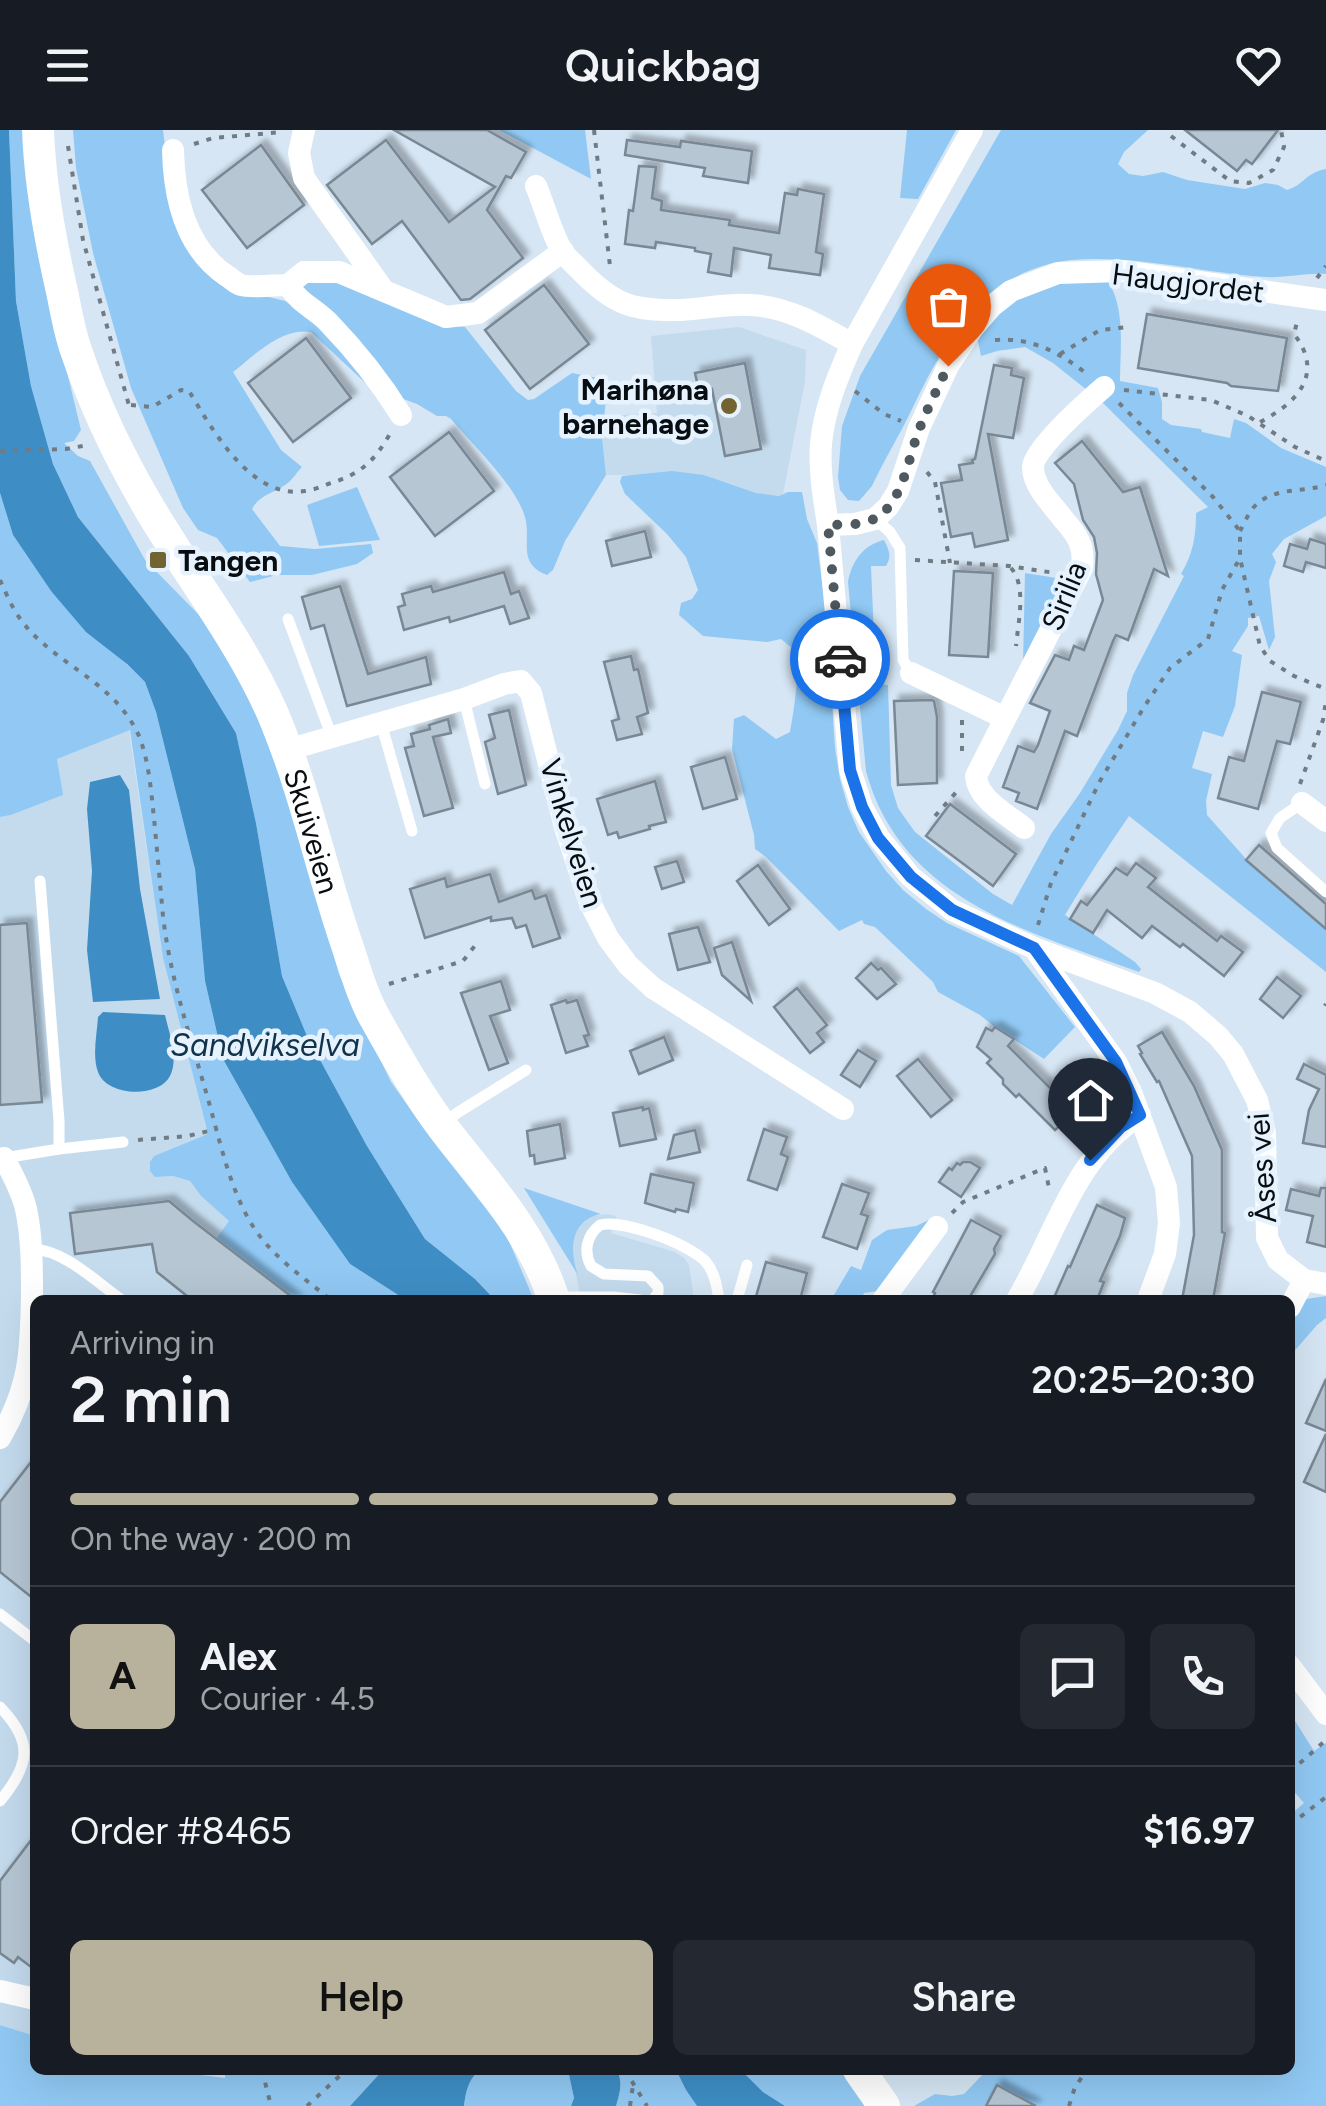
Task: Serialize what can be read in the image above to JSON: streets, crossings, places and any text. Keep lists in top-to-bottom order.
{
  "streets": {
    "main road": ["Skuiveien"],
    "street": [
      "Haugjordet",
      "Sirilia",
      "Vinkelveien",
      "Åses vei"
    ]
  },
  "crossings": [
    ["Skuiveien", "Vinkelveien"]
  ],
  "water": ["Sandvikselva"],
  "places": {
    "other": ["Marihøna barnehage"],
    "transit": ["Tangen"]
  },
  "page": {
    "header": "Quickbag",
    "heading": ["2 min", "Arriving in", "20:25–20:30"],
    "panel": [
      "Alex",
      "Courier · 4.5",
      "Order #8465",
      "$16.97"
    ],
    "bar": "On the way · 200 m",
    "round": "A",
    "buttons": ["Help", "Share"]
  }
}
